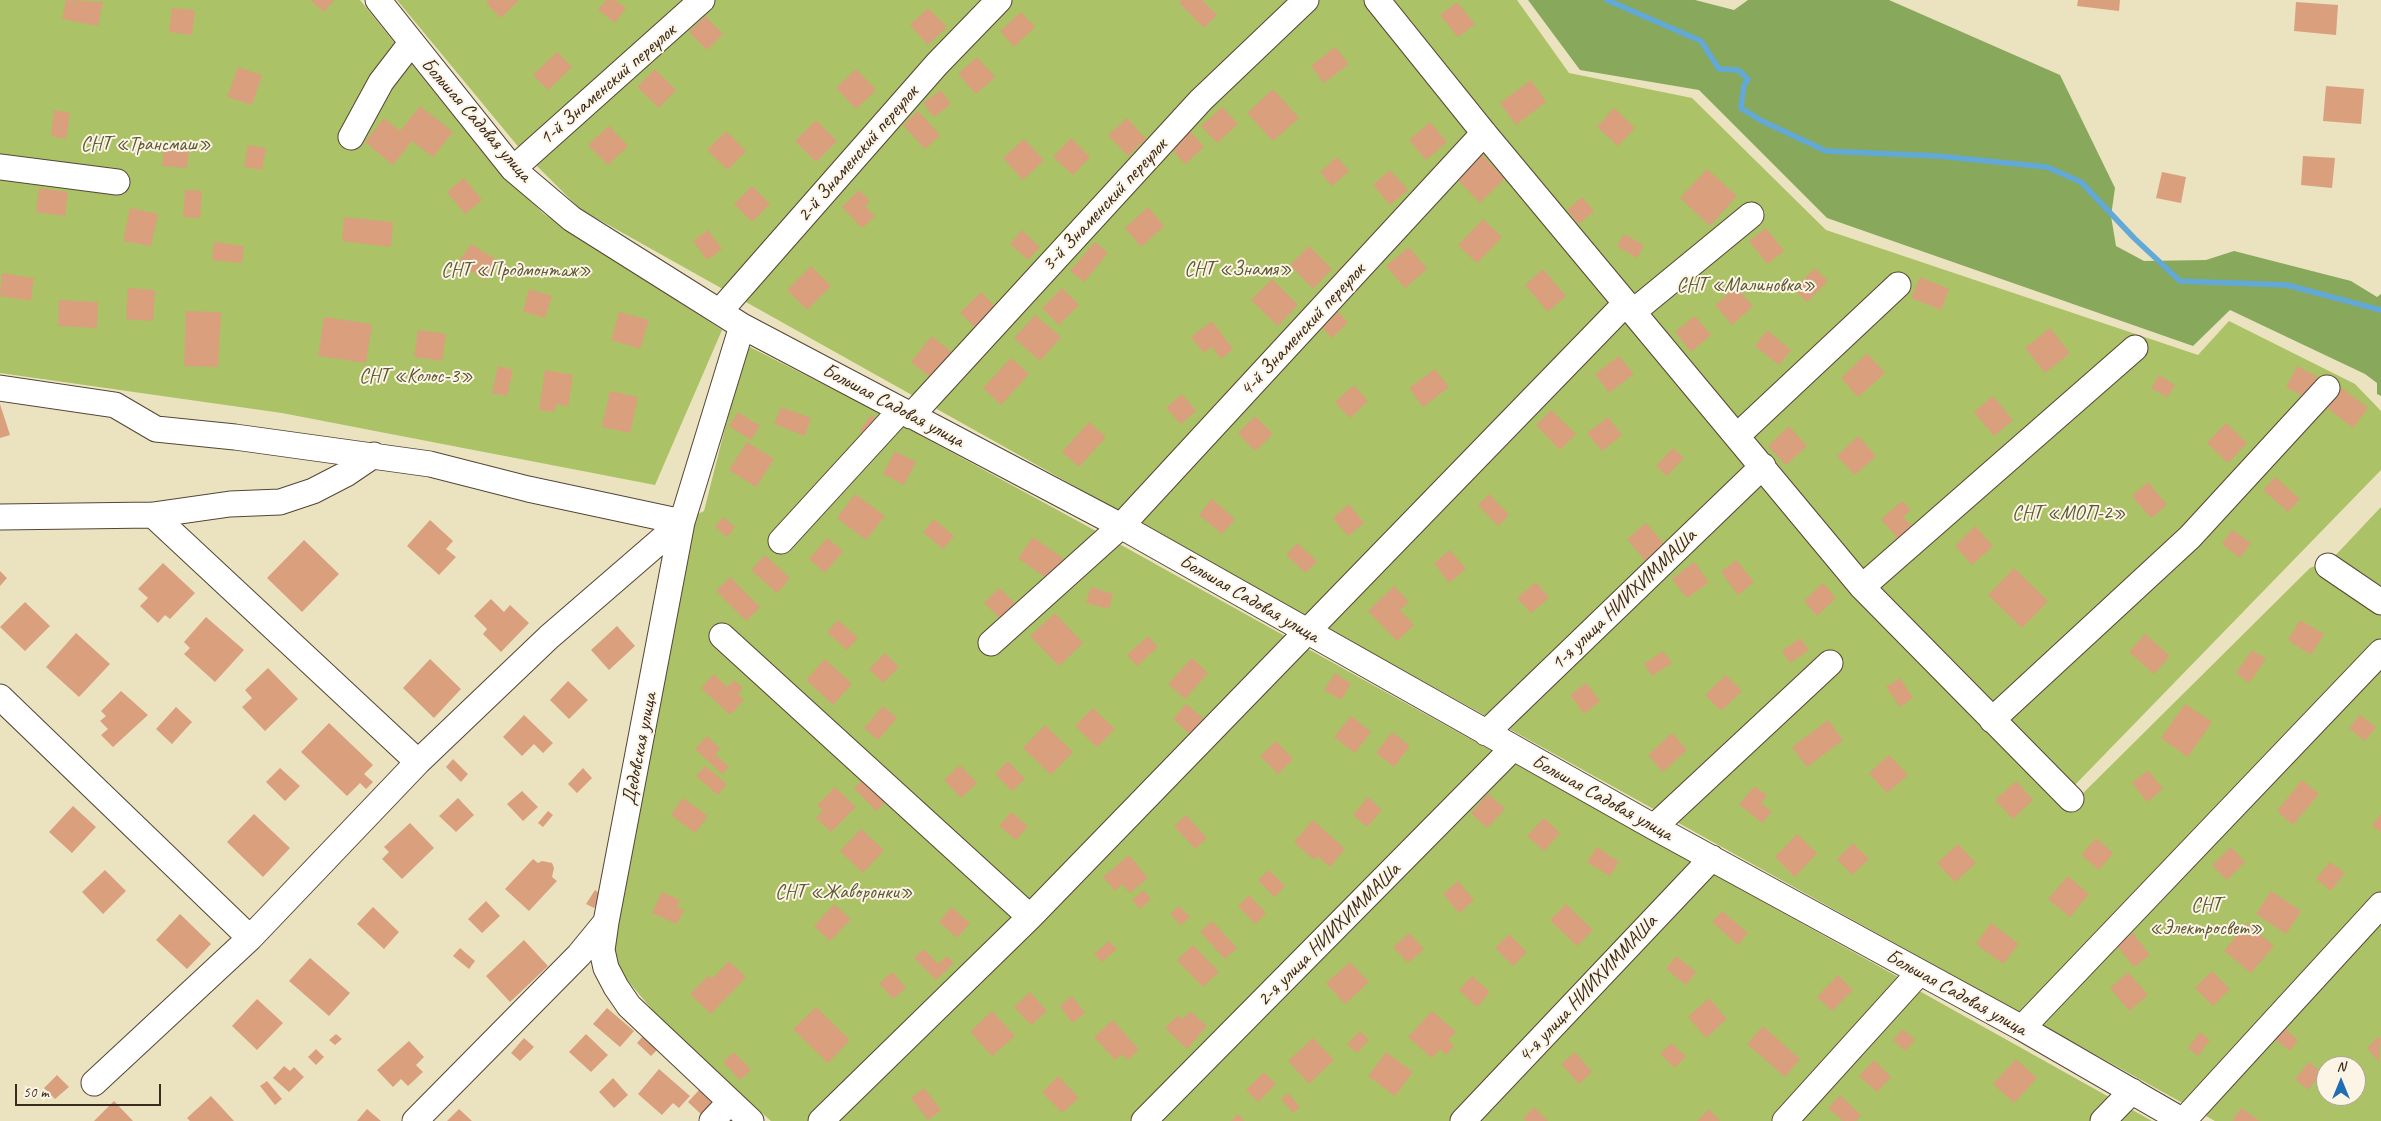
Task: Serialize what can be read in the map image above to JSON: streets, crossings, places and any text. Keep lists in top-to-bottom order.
{
  "streets": {
    "street": [
      "1-й Знаменский переулок",
      "Большая Садовая улица",
      "2-й Знаменский переулок",
      "3-й Знаменский переулок",
      "4-й Знаменский переулок",
      "1-я улица НИИХИММАШа",
      "Дедовская улица",
      "2-я улица НИИХИММАШа",
      "4-я улица НИИХИММАШа"
    ]
  },
  "crossings": [
    ["1-й Знаменский переулок", "Большая Садовая улица"],
    ["Большая Садовая улица", "2-й Знаменский переулок"],
    ["Большая Садовая улица", "3-й Знаменский переулок"],
    ["Большая Садовая улица", "4-й Знаменский переулок"],
    ["Большая Садовая улица", "1-я улица НИИХИММАШа"],
    ["Большая Садовая улица", "Дедовская улица"],
    ["Большая Садовая улица", "2-я улица НИИХИММАШа"],
    ["Большая Садовая улица", "4-я улица НИИХИММАШа"]
  ],
  "parks": [
    "СНТ «Трансмаш»",
    "СНТ «Знамя»",
    "СНТ «Продмонтаж»",
    "СНТ «Малиновка»",
    "СНТ «Колос-3»",
    "СНТ «МОП-2»",
    "СНТ «Жаворонки»",
    "СНТ «Электросвет»"
  ],
  "scale_bar": "50 m",
  "north": "top"
}
